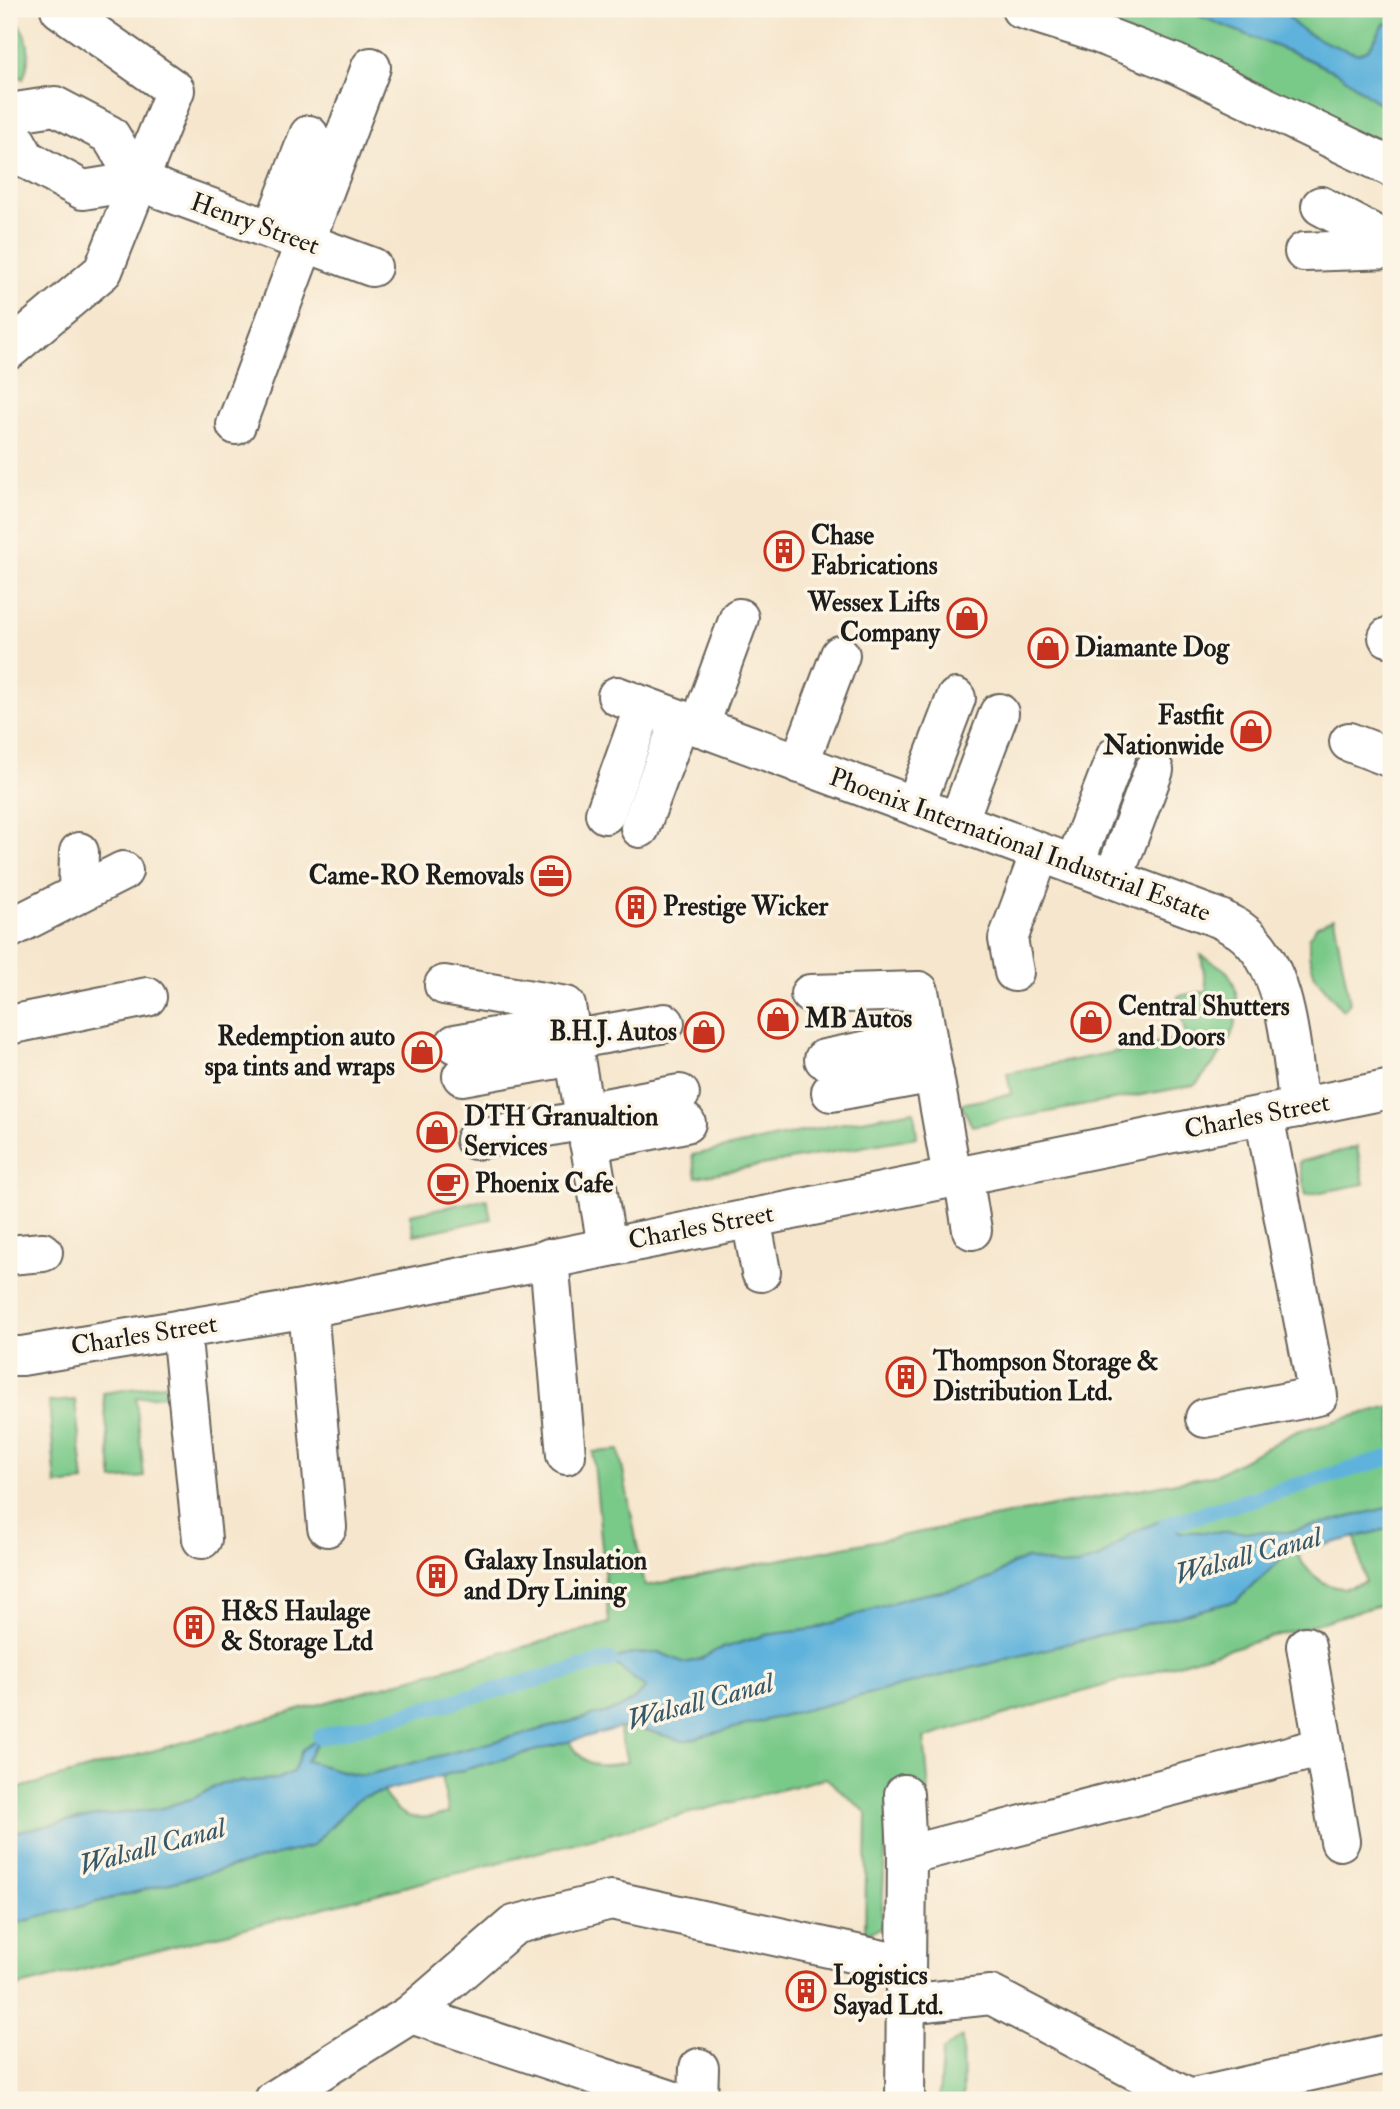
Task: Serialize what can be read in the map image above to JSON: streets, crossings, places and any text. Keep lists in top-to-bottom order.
{
  "streets": {
    "street": ["Henry Street", "Phoenix International Industrial Estate", "Charles Street"]
  },
  "crossings": [
    ["Phoenix International Industrial Estate", "Charles Street"]
  ],
  "water": ["Walsall Canal"],
  "places": {
    "building": [
      "Chase Fabrications",
      "Prestige Wicker",
      "Thompson Storage & Distribution Ltd.",
      "Galaxy Insulation and Dry Lining",
      "H&S Haulage & Storage Ltd",
      "Logistics Sayad Ltd."
    ],
    "shop": [
      "Wessex Lifts Company",
      "Diamante Dog",
      "Fastfit Nationwide",
      "MB Autos",
      "Central Shutters and Doors",
      "B.H.J. Autos",
      "Redemption auto spa tints and wraps",
      "DTH Granualtion Services"
    ],
    "office": ["Came-RO Removals"],
    "cafe": ["Phoenix Cafe"]
  }
}
